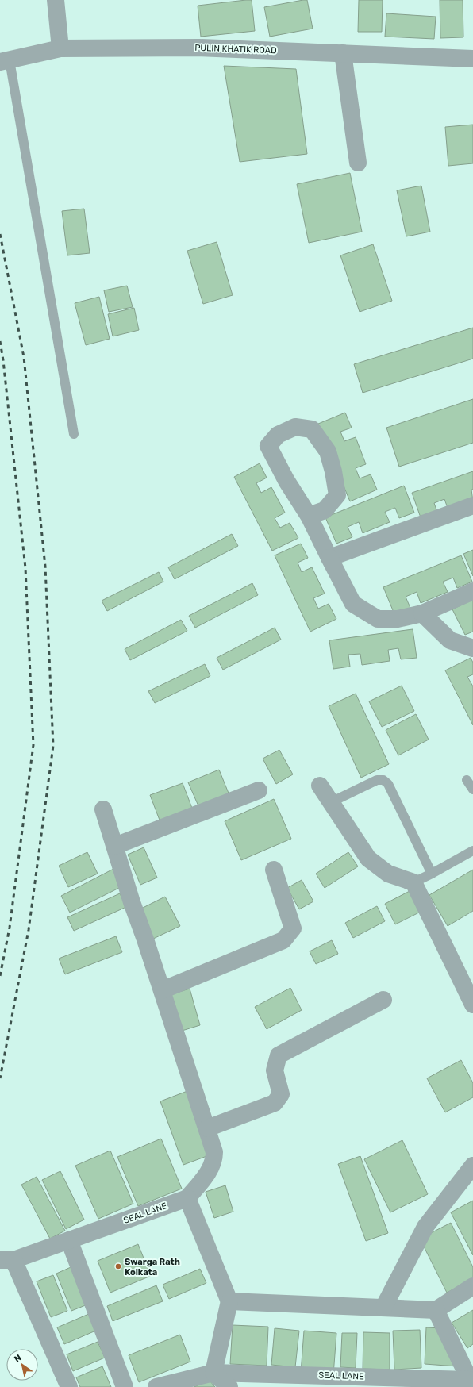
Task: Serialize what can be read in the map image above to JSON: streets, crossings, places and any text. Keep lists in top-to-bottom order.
{
  "streets": {
    "street": ["PULIN KHATIK ROAD", "SEAL LANE"]
  },
  "places": ["Swarga Rath Kolkata"],
  "north": "top left"
}
